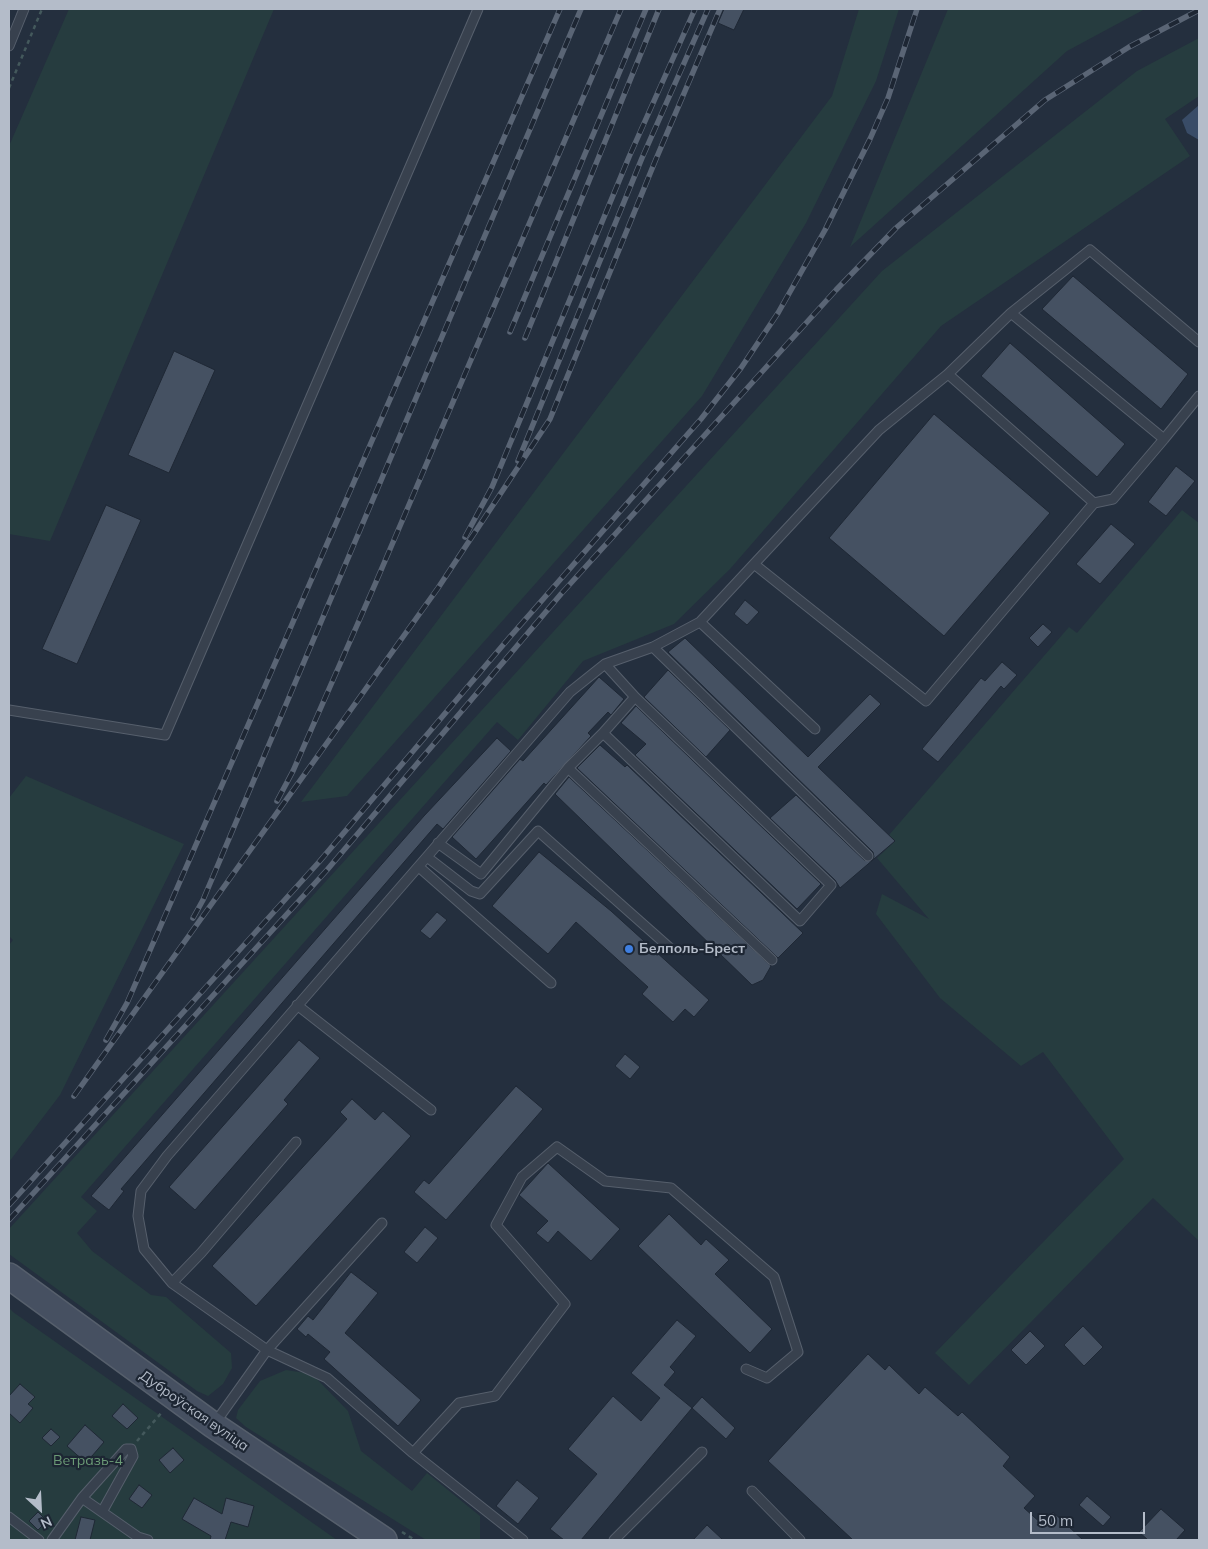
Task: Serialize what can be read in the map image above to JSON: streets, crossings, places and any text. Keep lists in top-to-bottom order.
{
  "streets": {
    "main road": ["Дуброўская вуліца"]
  },
  "parks": ["Ветразь-4"],
  "places": ["Белполь-Брест"],
  "scale_bar": "50 m",
  "north": "bottom right"
}
